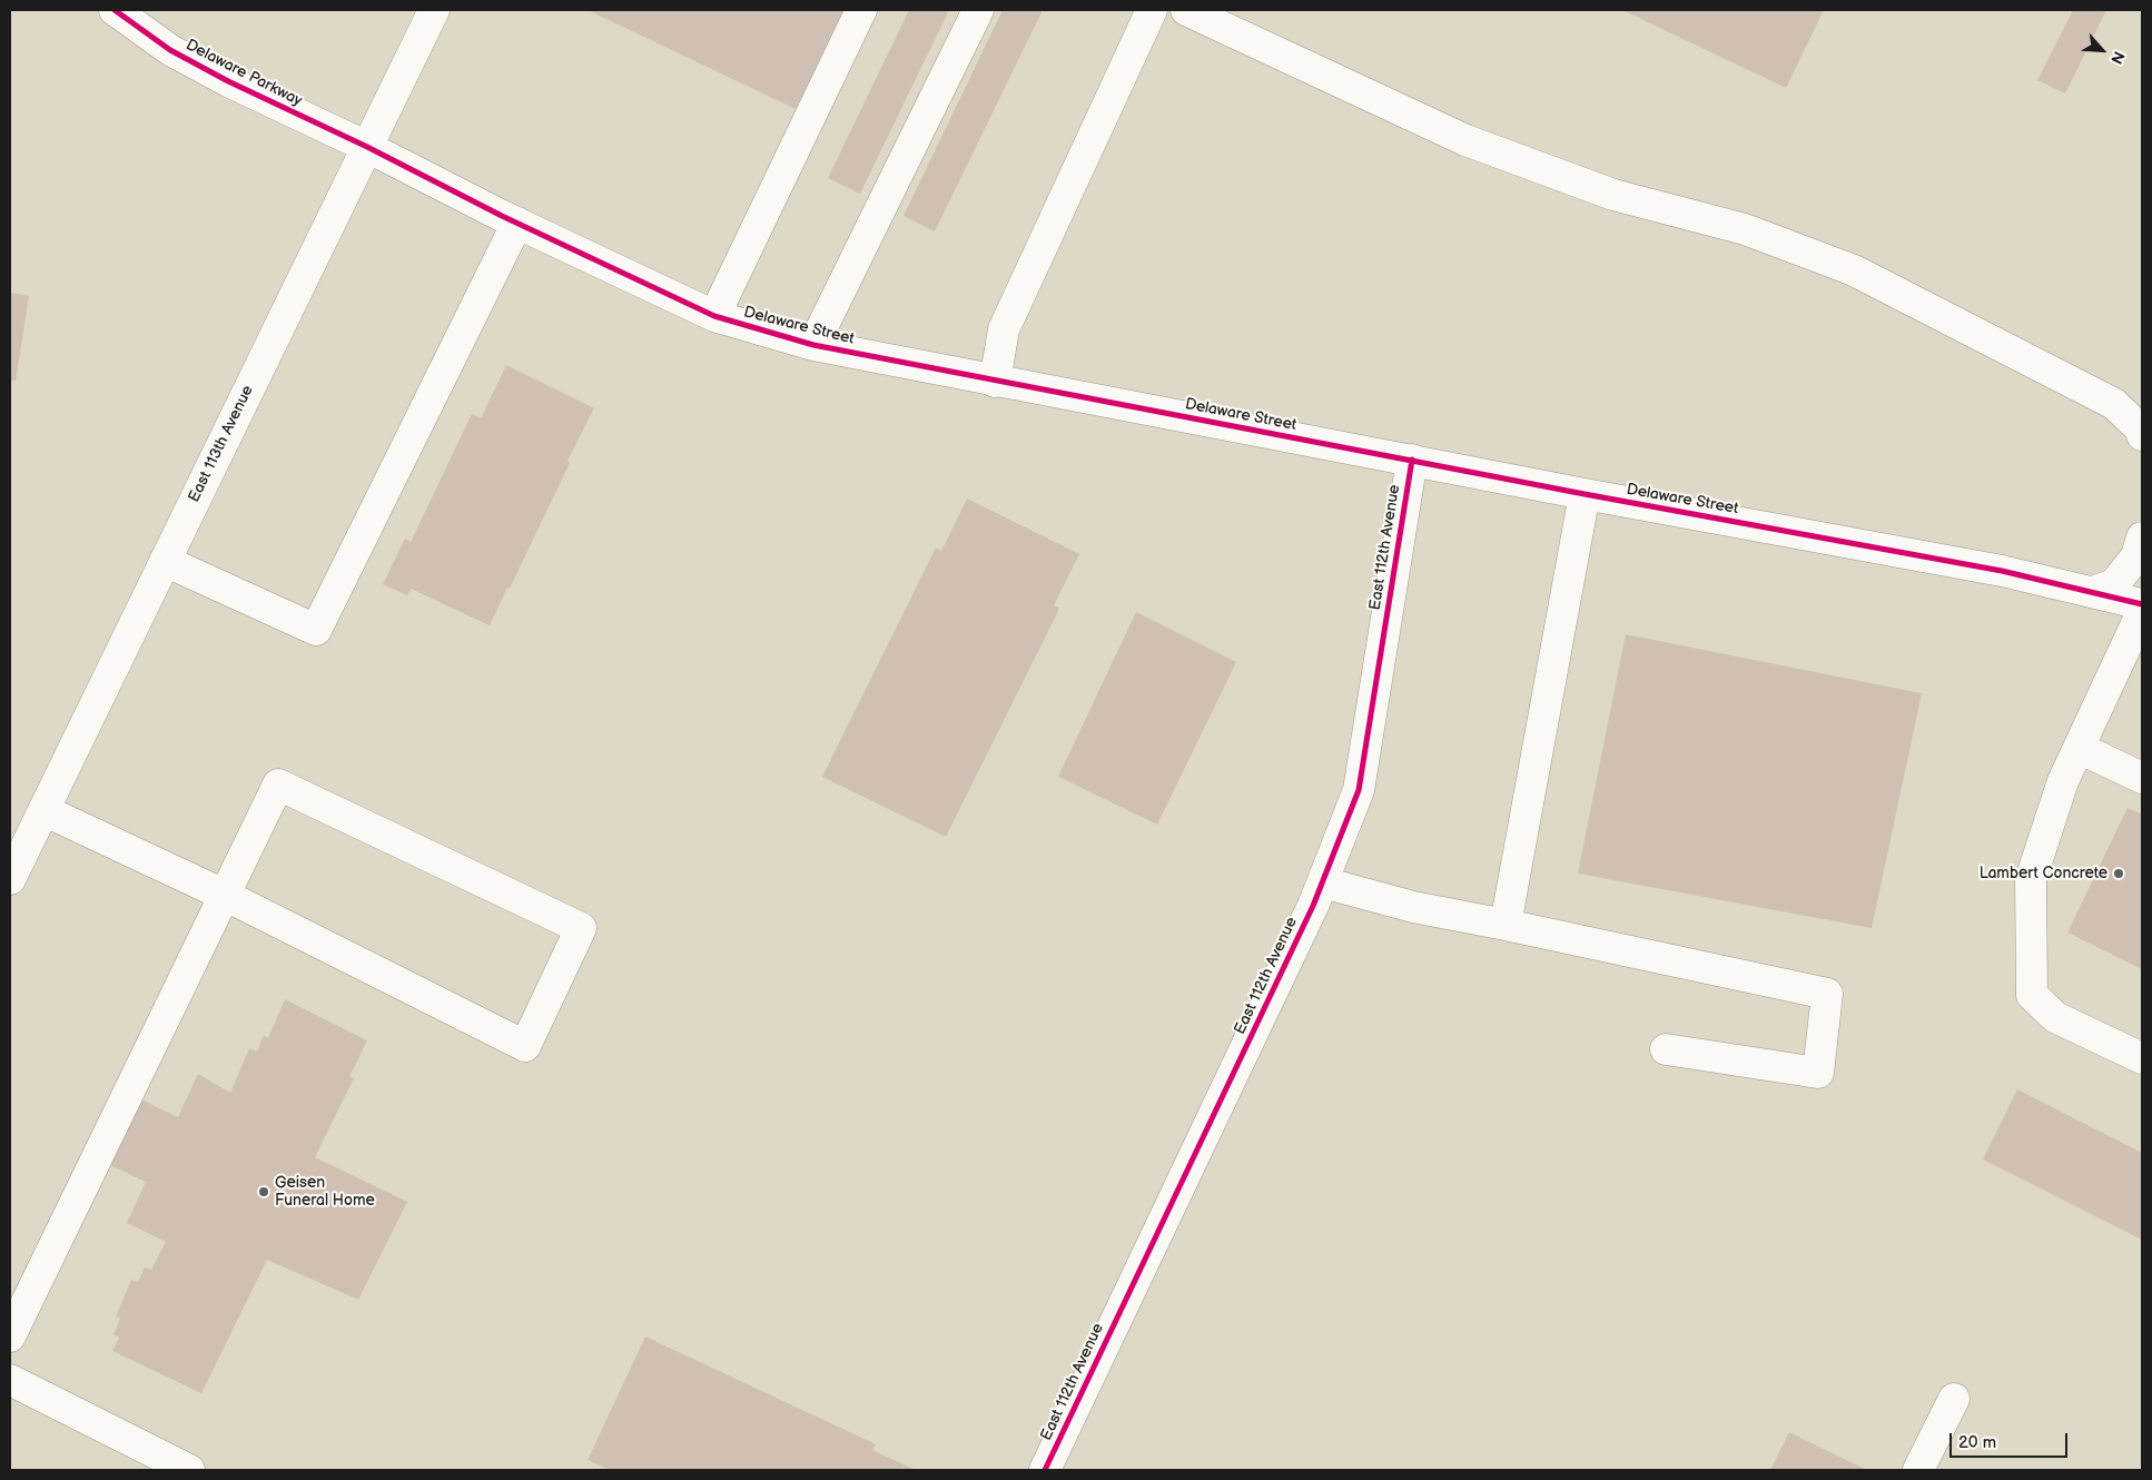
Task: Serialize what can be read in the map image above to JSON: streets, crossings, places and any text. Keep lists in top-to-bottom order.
{
  "streets": {
    "street": [
      "Delaware Parkway",
      "Delaware Street",
      "East 113th Avenue",
      "East 112th Avenue"
    ]
  },
  "crossings": [
    ["Delaware Parkway", "Delaware Street"],
    ["Delaware Parkway", "East 113th Avenue"],
    ["Delaware Street", "East 113th Avenue"],
    ["Delaware Street", "East 112th Avenue"]
  ],
  "places": ["Lambert Concrete", "Geisen Funeral Home"],
  "scale_bar": "20 m",
  "north": "bottom right"
}
